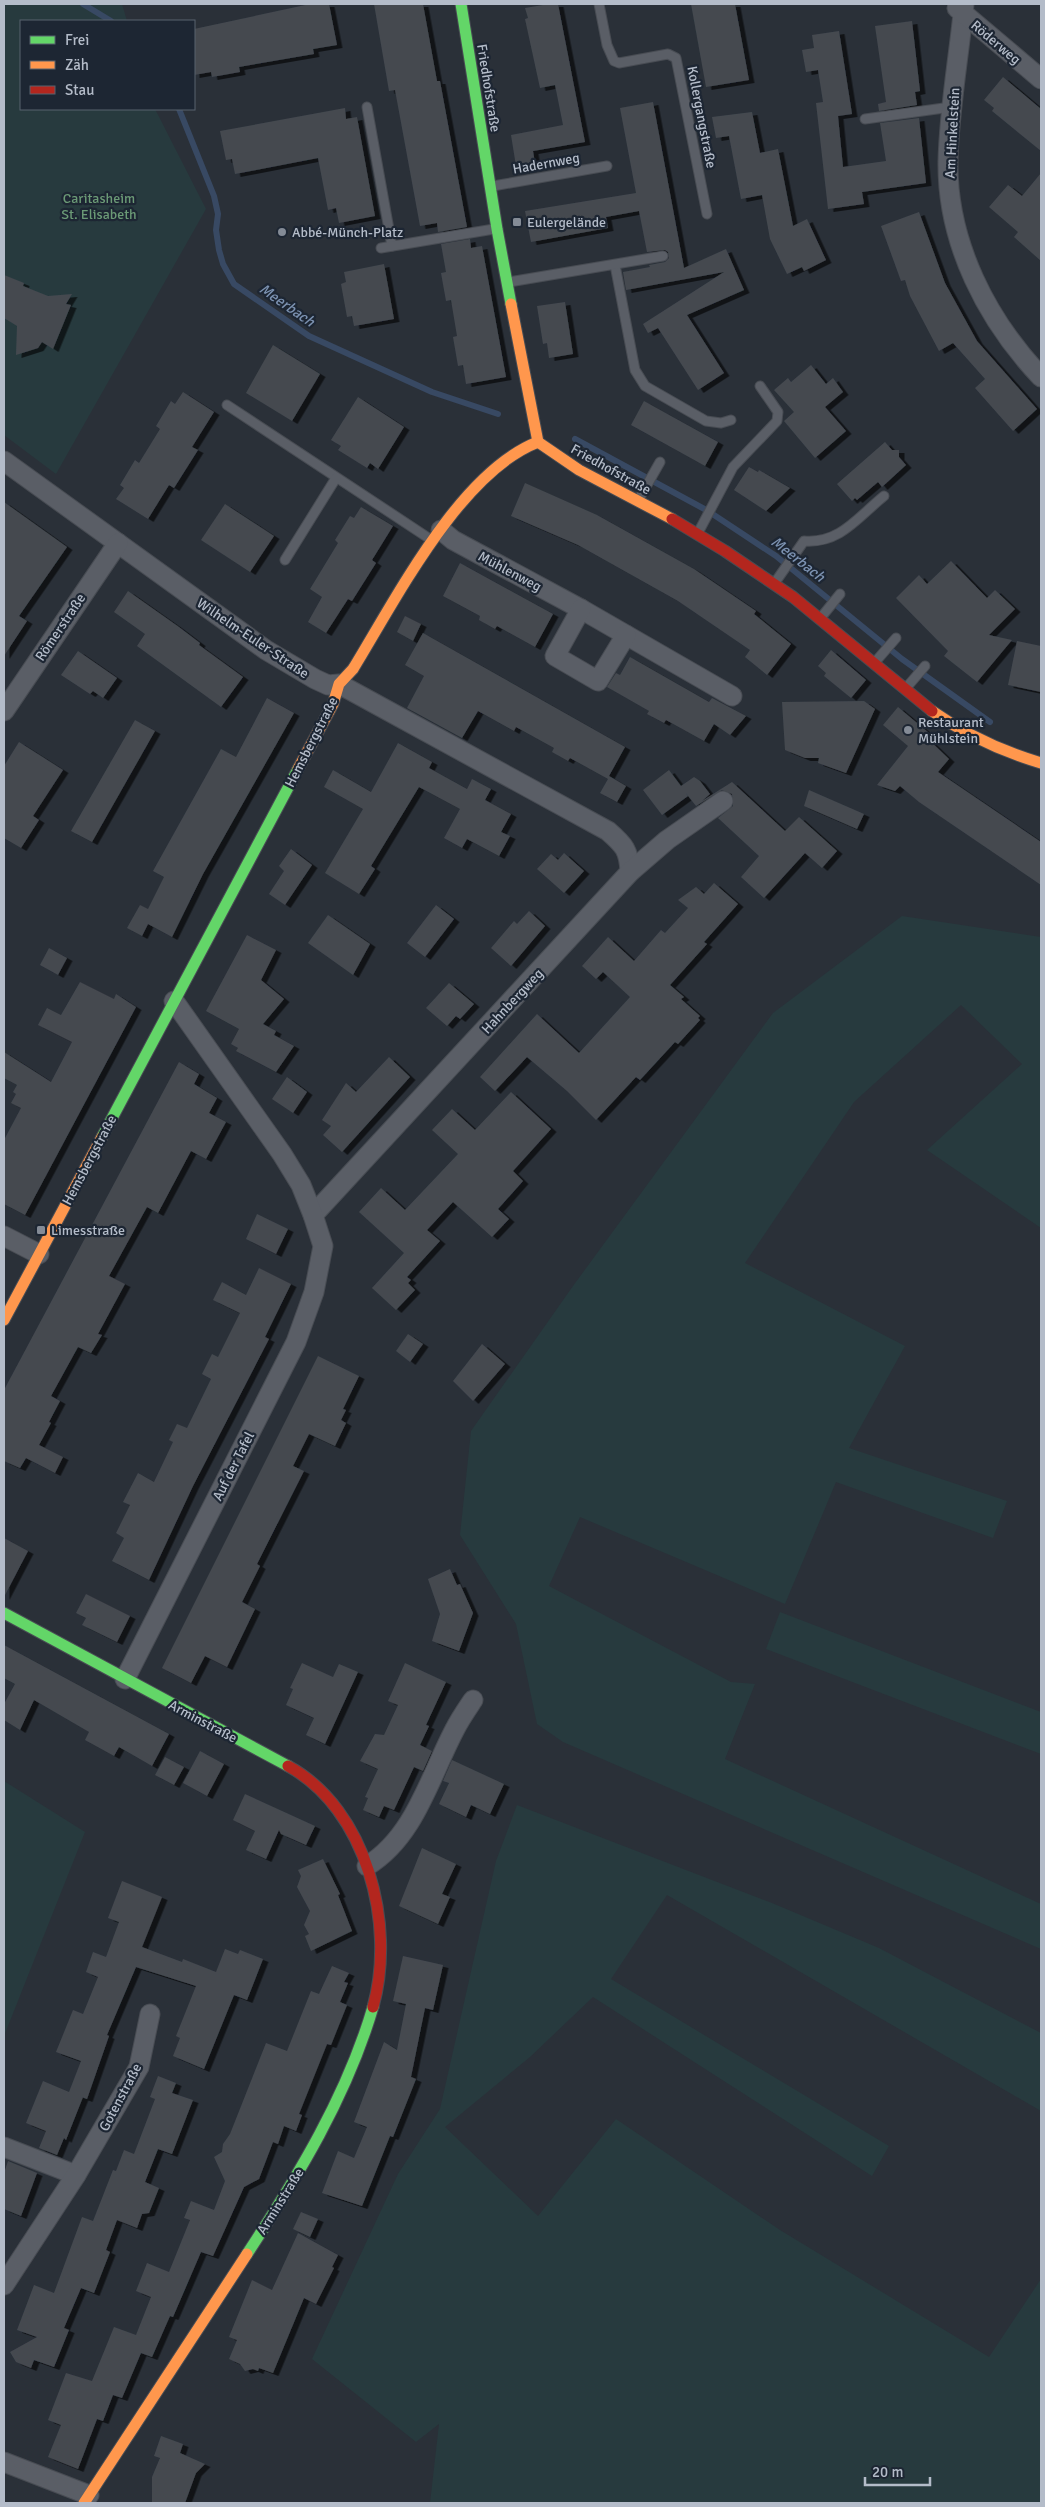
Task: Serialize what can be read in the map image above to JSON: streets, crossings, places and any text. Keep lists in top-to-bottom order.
{
  "streets": {
    "street": [
      "Röderweg",
      "Friedhofstraße",
      "Am Hinkelstein",
      "Mühlenweg",
      "Römerstraße",
      "Wilhelm-Euler-Straße",
      "Hemsbergstraße",
      "Hahnbergweg",
      "Auf der Tafel",
      "Arminstraße",
      "Gotenstraße"
    ],
    "lane": ["Kollergangstraße", "Hadernweg"]
  },
  "crossings": [
    ["Röderweg", "Am Hinkelstein"],
    ["Friedhofstraße", "Hadernweg"],
    ["Friedhofstraße", "Hemsbergstraße"],
    ["Mühlenweg", "Hemsbergstraße"],
    ["Römerstraße", "Wilhelm-Euler-Straße"],
    ["Wilhelm-Euler-Straße", "Hemsbergstraße"],
    ["Wilhelm-Euler-Straße", "Hahnbergweg"],
    ["Hahnbergweg", "Auf der Tafel"],
    ["Auf der Tafel", "Arminstraße"]
  ],
  "water": ["Meerbach"],
  "parks": ["Caritasheim St. Elisabeth"],
  "places": {
    "transit": ["Eulergelände", "Limesstraße"],
    "other": ["Abbé-Münch-Platz", "Restaurant Mühlstein"]
  },
  "legend": ["Frei", "Zäh", "Stau"],
  "scale_bar": "20 m"
}
